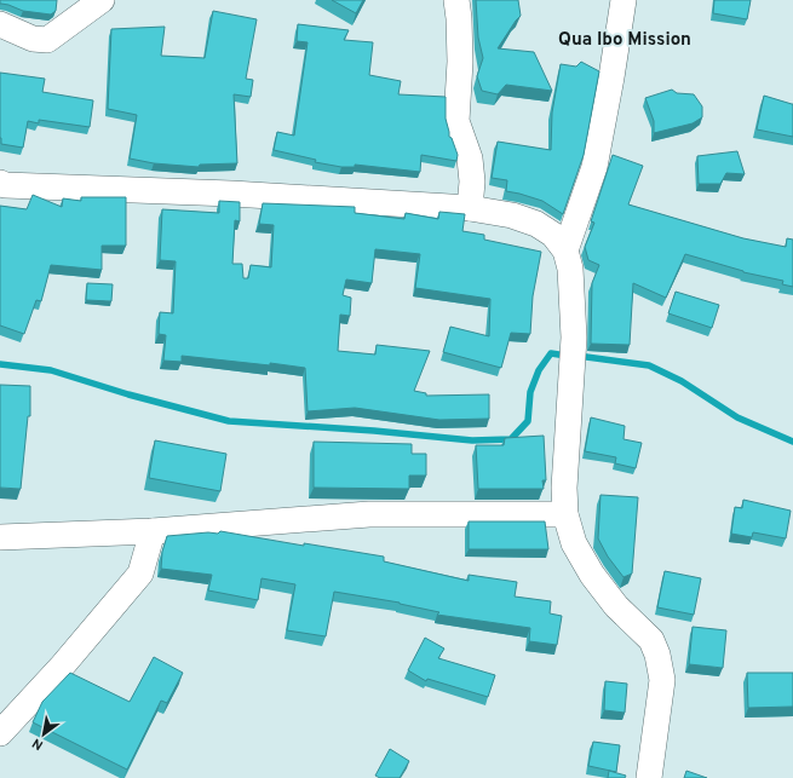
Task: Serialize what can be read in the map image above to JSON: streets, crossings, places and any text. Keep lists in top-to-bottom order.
{
  "districts": ["Qua Ibo Mission"],
  "north": "bottom left"
}
